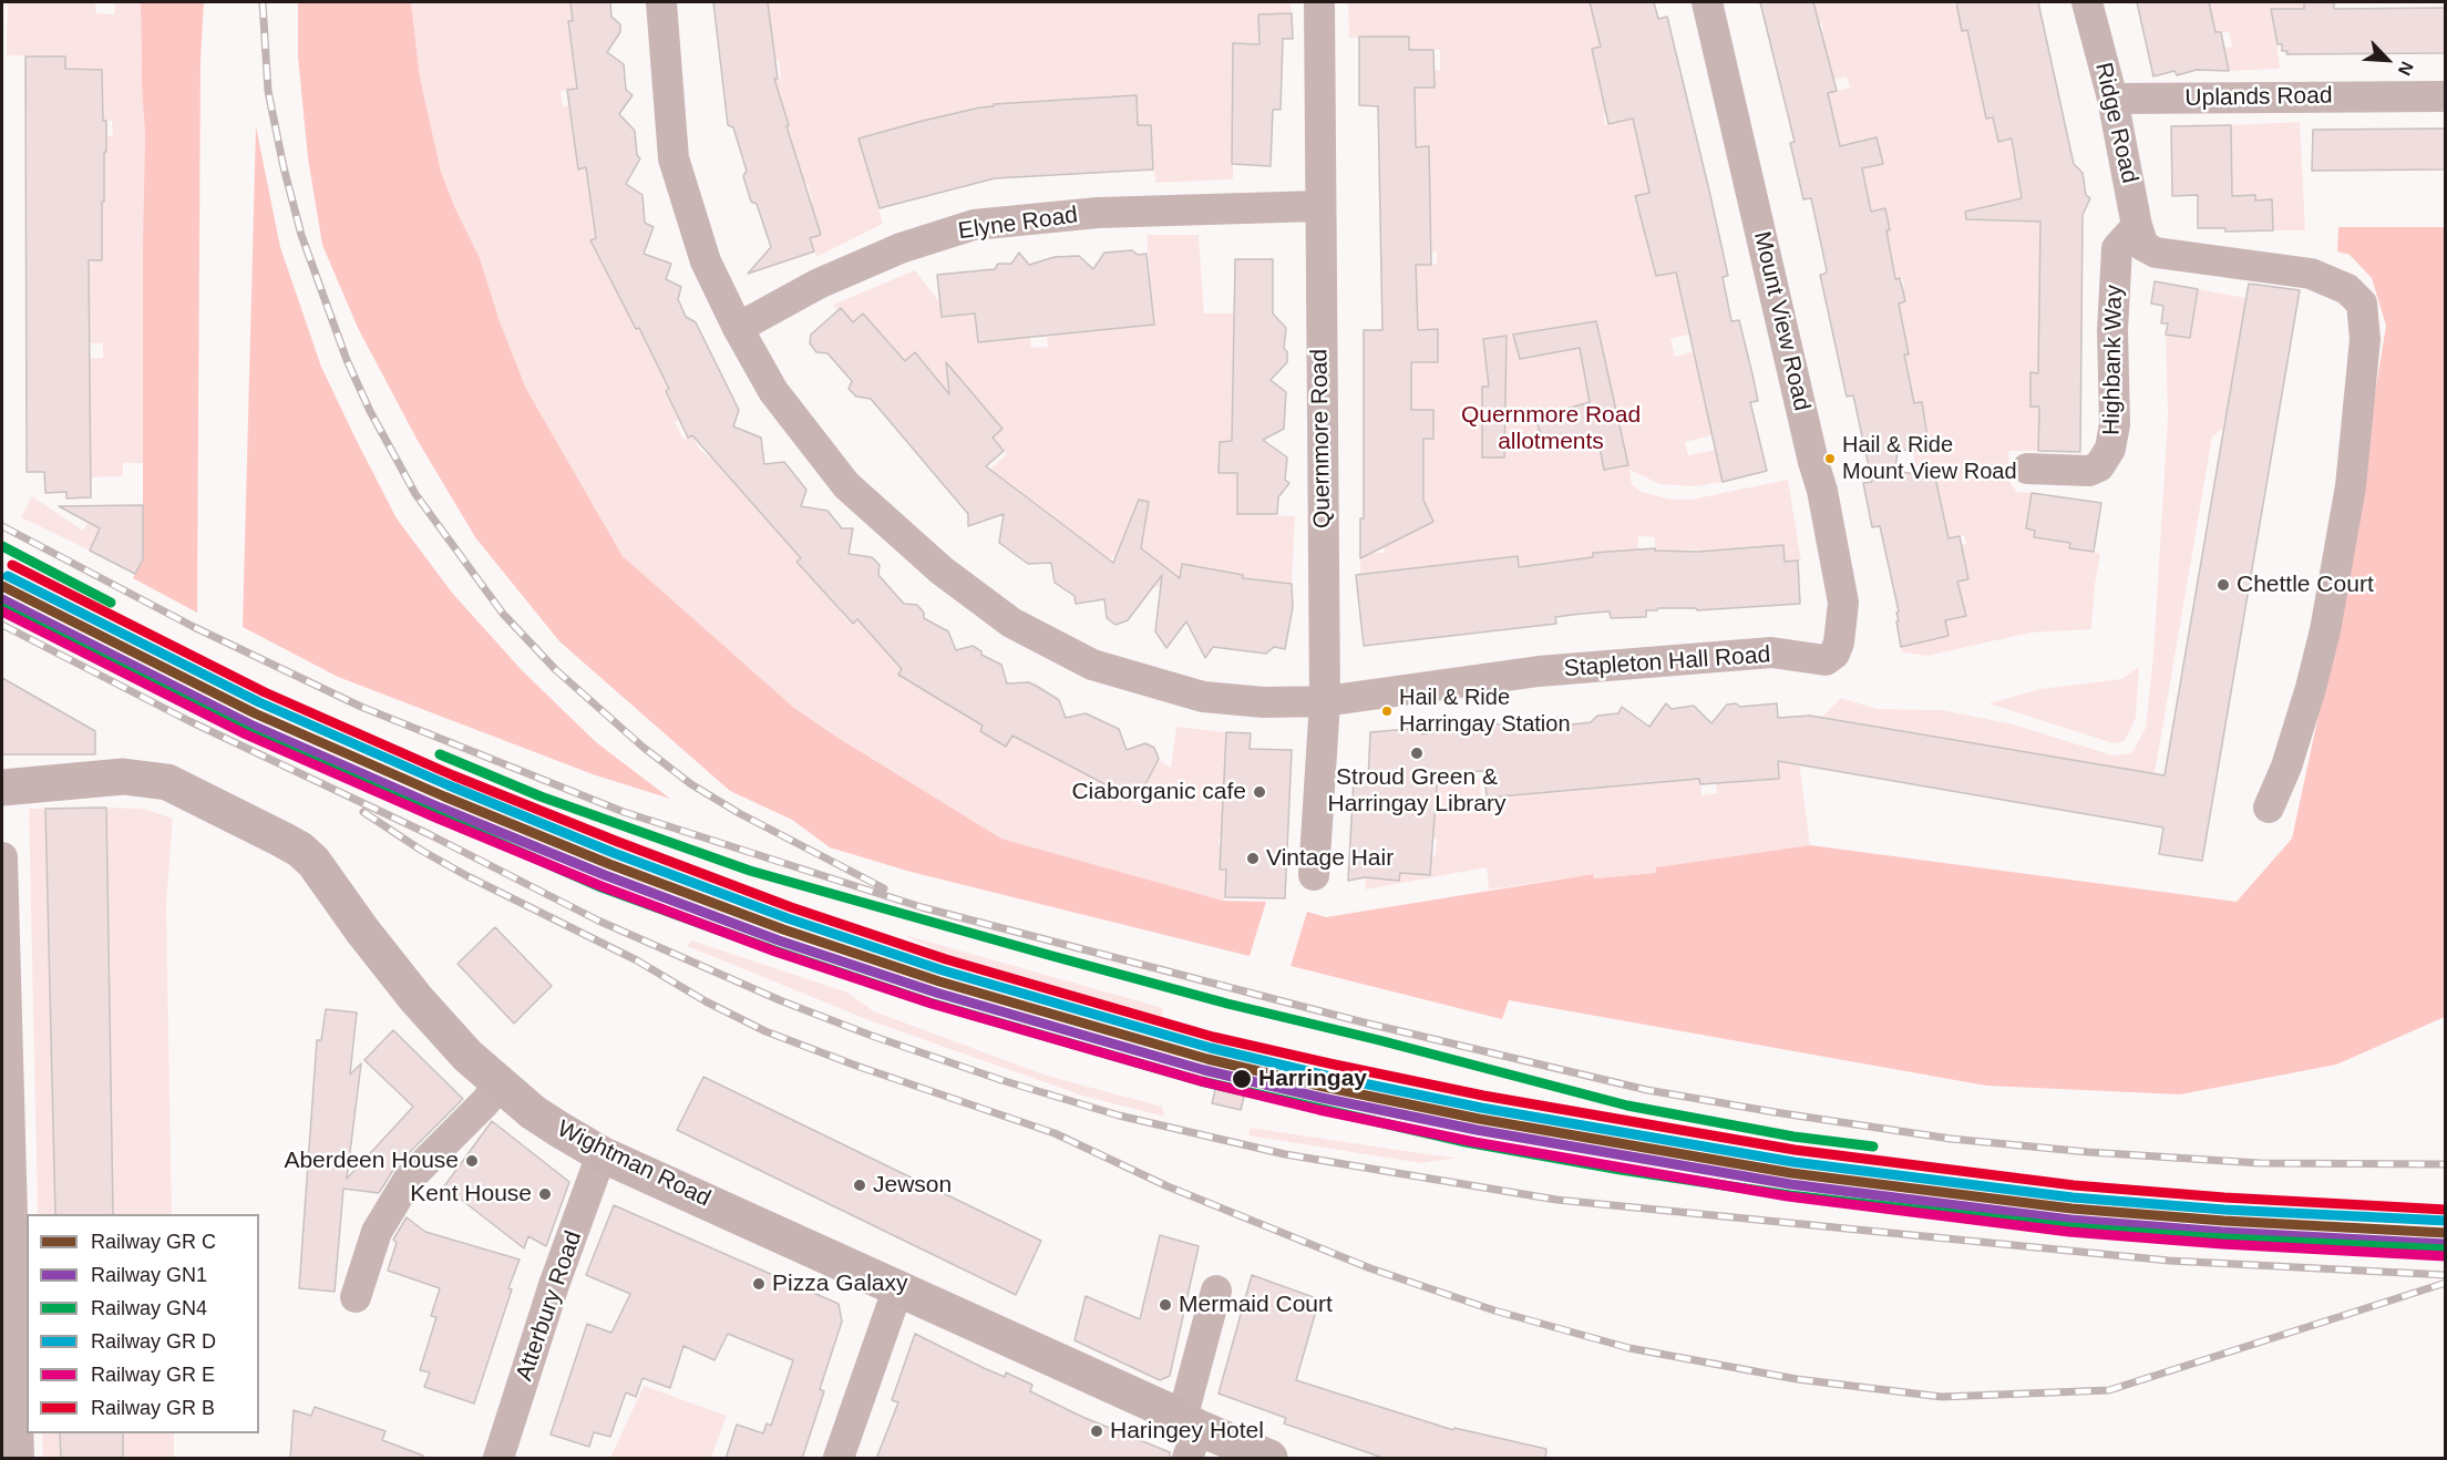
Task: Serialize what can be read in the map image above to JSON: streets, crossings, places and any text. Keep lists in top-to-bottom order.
{
  "streets": {
    "main road": ["Wightman Road"],
    "street": [
      "Uplands Road",
      "Ridge Road",
      "Elyne Road",
      "Mount View Road",
      "Highbank Way",
      "Quernmore Road",
      "Stapleton Hall Road",
      "Atterbury Road"
    ]
  },
  "crossings": [
    ["Uplands Road", "Ridge Road"],
    ["Ridge Road", "Highbank Way"],
    ["Elyne Road", "Quernmore Road"],
    ["Elyne Road", "Stapleton Hall Road"],
    ["Mount View Road", "Stapleton Hall Road"],
    ["Quernmore Road", "Stapleton Hall Road"],
    ["Wightman Road", "Atterbury Road"]
  ],
  "parks": ["Quernmore Road allotments"],
  "places": [
    "Hail & Ride Mount View Road",
    "Chettle Court",
    "Hail & Ride Harringay Station",
    "Stroud Green & Harringay Library",
    "Ciaborganic cafe",
    "Vintage Hair",
    "Harringay",
    "Aberdeen House",
    "Jewson",
    "Kent House",
    "Pizza Galaxy",
    "Mermaid Court",
    "Haringey Hotel"
  ],
  "lines": ["rail line GN4", "rail line GN1"],
  "legend": [
    "Railway GR C",
    "Railway GN1",
    "Railway GN4",
    "Railway GR D",
    "Railway GR E",
    "Railway GR B"
  ],
  "north": "bottom right"
}
